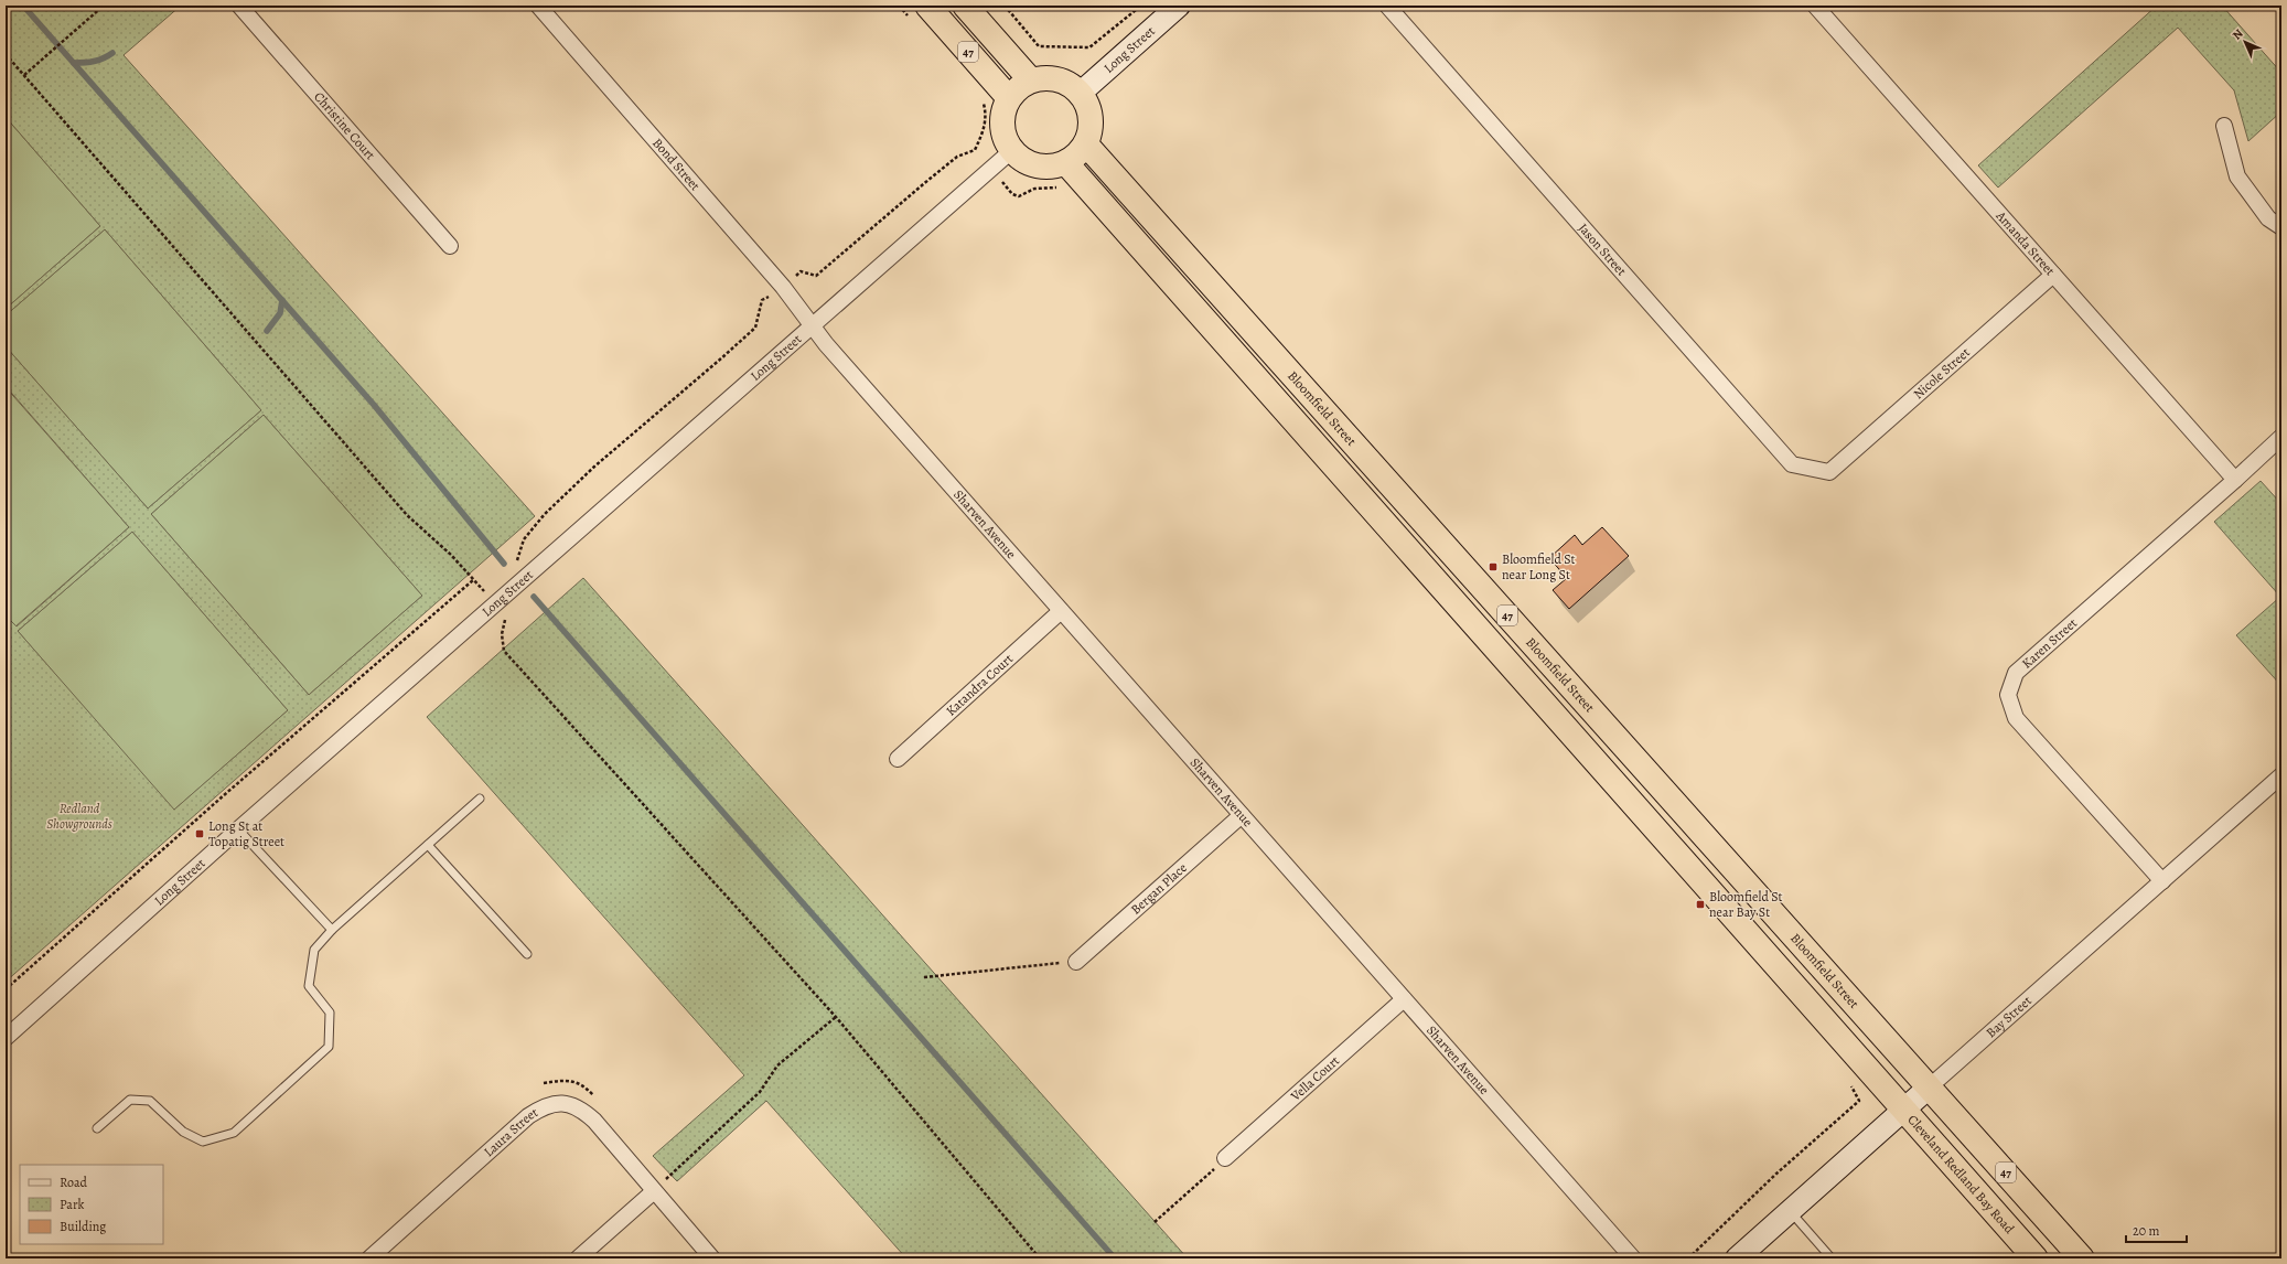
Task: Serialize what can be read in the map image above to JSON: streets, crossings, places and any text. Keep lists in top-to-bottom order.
{
  "streets": {
    "highway": ["47", "Bloomfield Street", "Cleveland Redland Bay Road"],
    "street": [
      "Long Street",
      "Christine Court",
      "Bond Street",
      "Amanda Street",
      "Jason Street",
      "Nicole Street",
      "Sharven Avenue",
      "Karen Street",
      "Katandra Court",
      "Bergan Place",
      "Bay Street",
      "Vella Court",
      "Laura Street"
    ]
  },
  "crossings": [
    ["Long Street", "47"],
    ["Long Street", "Bond Street"],
    ["Long Street", "Bloomfield Street"],
    ["Long Street", "Sharven Avenue"],
    ["47", "Bloomfield Street"],
    ["47", "Bay Street"],
    ["47", "Cleveland Redland Bay Road"],
    ["Bond Street", "Sharven Avenue"],
    ["Amanda Street", "Nicole Street"],
    ["Amanda Street", "Karen Street"],
    ["Jason Street", "Nicole Street"],
    ["Bloomfield Street", "Bay Street"],
    ["Sharven Avenue", "Katandra Court"],
    ["Sharven Avenue", "Bergan Place"],
    ["Sharven Avenue", "Vella Court"],
    ["Karen Street", "Bay Street"],
    ["Bay Street", "Cleveland Redland Bay Road"]
  ],
  "parks": ["Redland Showgrounds"],
  "places": {
    "transit": ["Bloomfield St near Long St", "Long St at Topatig Street", "Bloomfield St near Bay St"]
  },
  "legend": ["Road", "Park", "Building"],
  "scale_bar": "20 m",
  "north": "top left"
}
